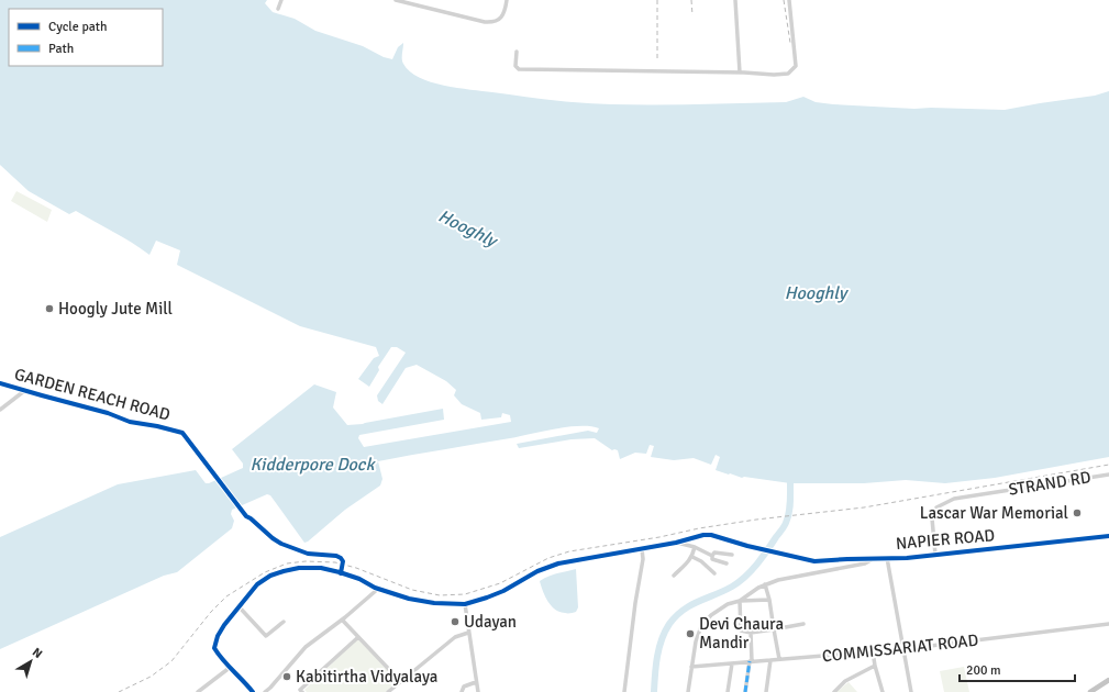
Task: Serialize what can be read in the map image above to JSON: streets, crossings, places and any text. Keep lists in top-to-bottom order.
{
  "streets": {
    "street": [
      "GARDEN REACH ROAD",
      "STRAND RD",
      "NAPIER ROAD",
      "COMMISSARIAT ROAD"
    ]
  },
  "crossings": [
    ["STRAND RD", "NAPIER ROAD"]
  ],
  "water": ["Hooghly", "Kidderpore Dock"],
  "places": [
    "Hoogly Jute Mill",
    "Lascar War Memorial",
    "Udayan",
    "Devi Chaura Mandir",
    "Kabitirtha Vidyalaya"
  ],
  "legend": ["Cycle path", "Path"],
  "scale_bar": "200 m",
  "north": "top right"
}
